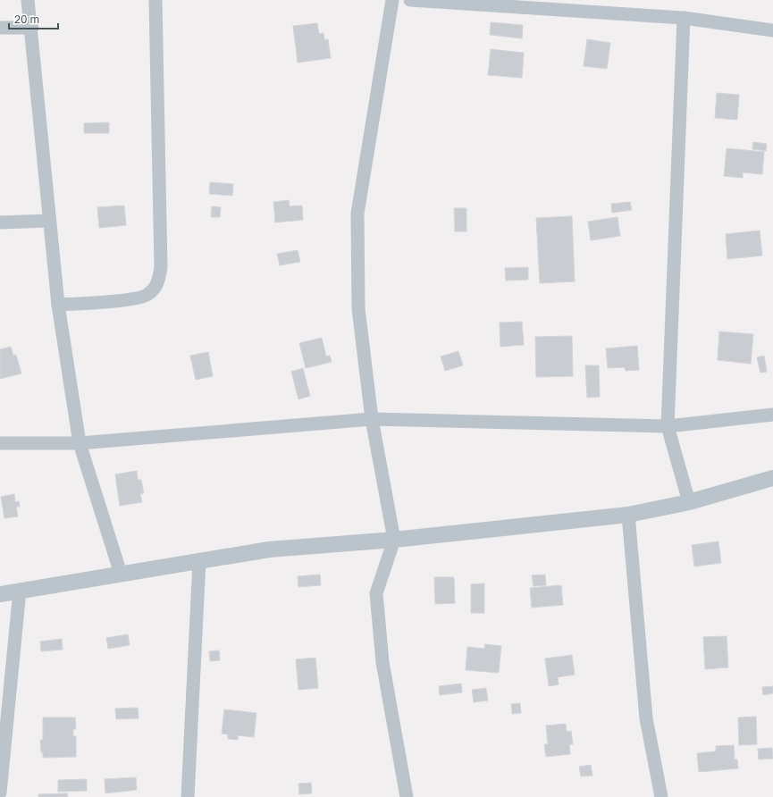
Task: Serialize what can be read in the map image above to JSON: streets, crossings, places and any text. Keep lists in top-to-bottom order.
{
  "scale_bar": "20 m"
}
